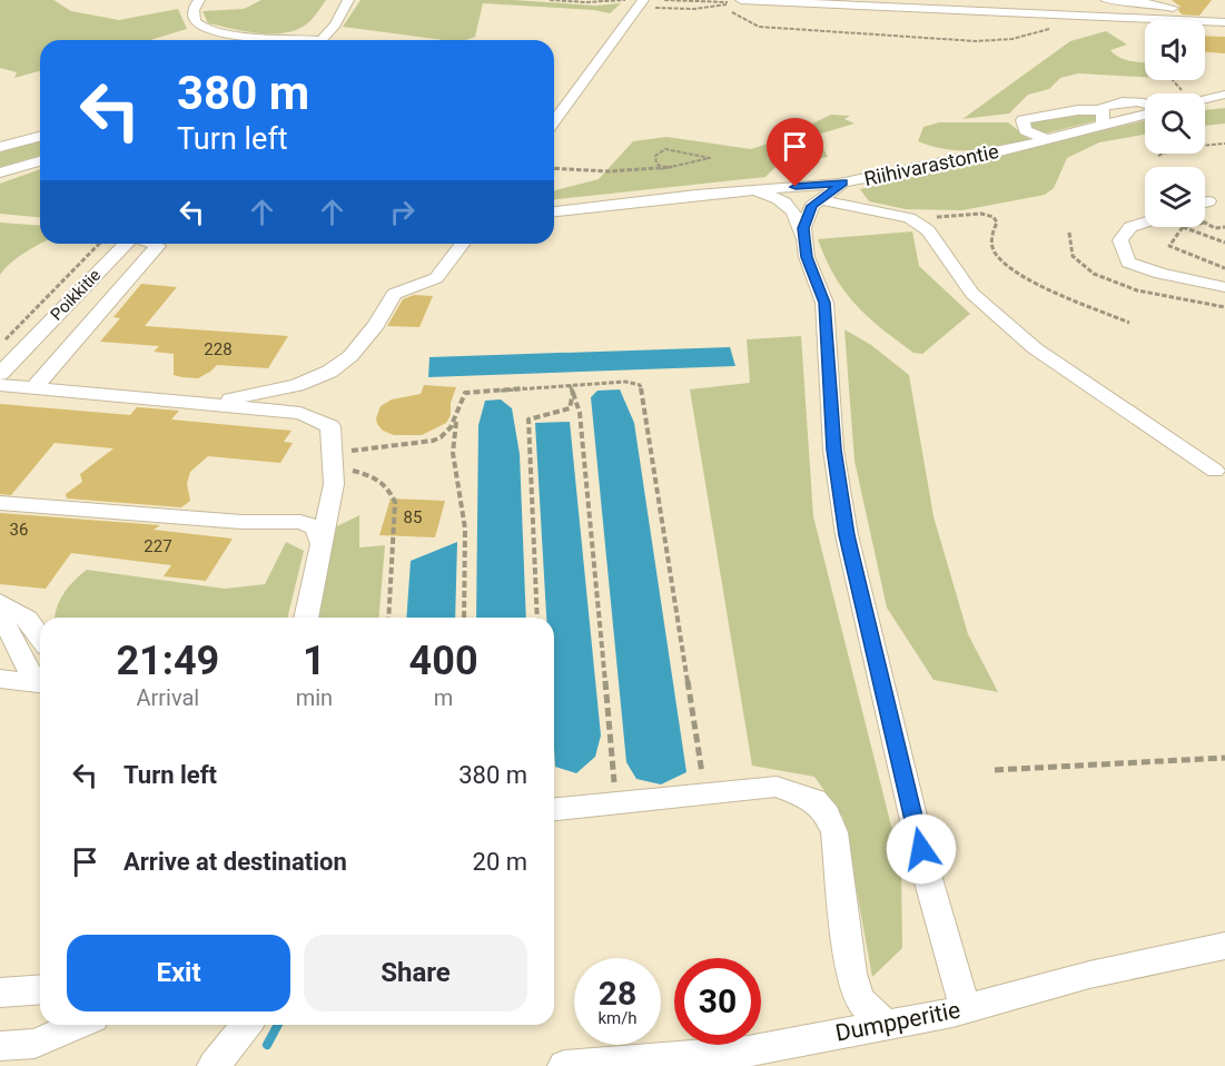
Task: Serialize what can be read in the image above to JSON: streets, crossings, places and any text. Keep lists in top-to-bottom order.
{
  "streets": {
    "street": ["Riihivarastontie", "Poikkitie", "Dumpperitie"]
  },
  "crossings": [
    ["Riihivarastontie", "Dumpperitie"]
  ],
  "house_numbers": [
    "228",
    "85",
    "36",
    "227"
  ],
  "page": {
    "turn": ["380 m", "Turn left"],
    "eta": [
      "21:49",
      "Arrival",
      "1",
      "min",
      "400",
      "m"
    ],
    "list": [
      {
        "name": "Turn left",
        "value": "380 m"
      },
      {
        "name": "Arrive at destination",
        "value": "20 m"
      }
    ],
    "buttons": ["Exit", "Share"],
    "speed": "28 km/h",
    "limit": "30"
  }
}
